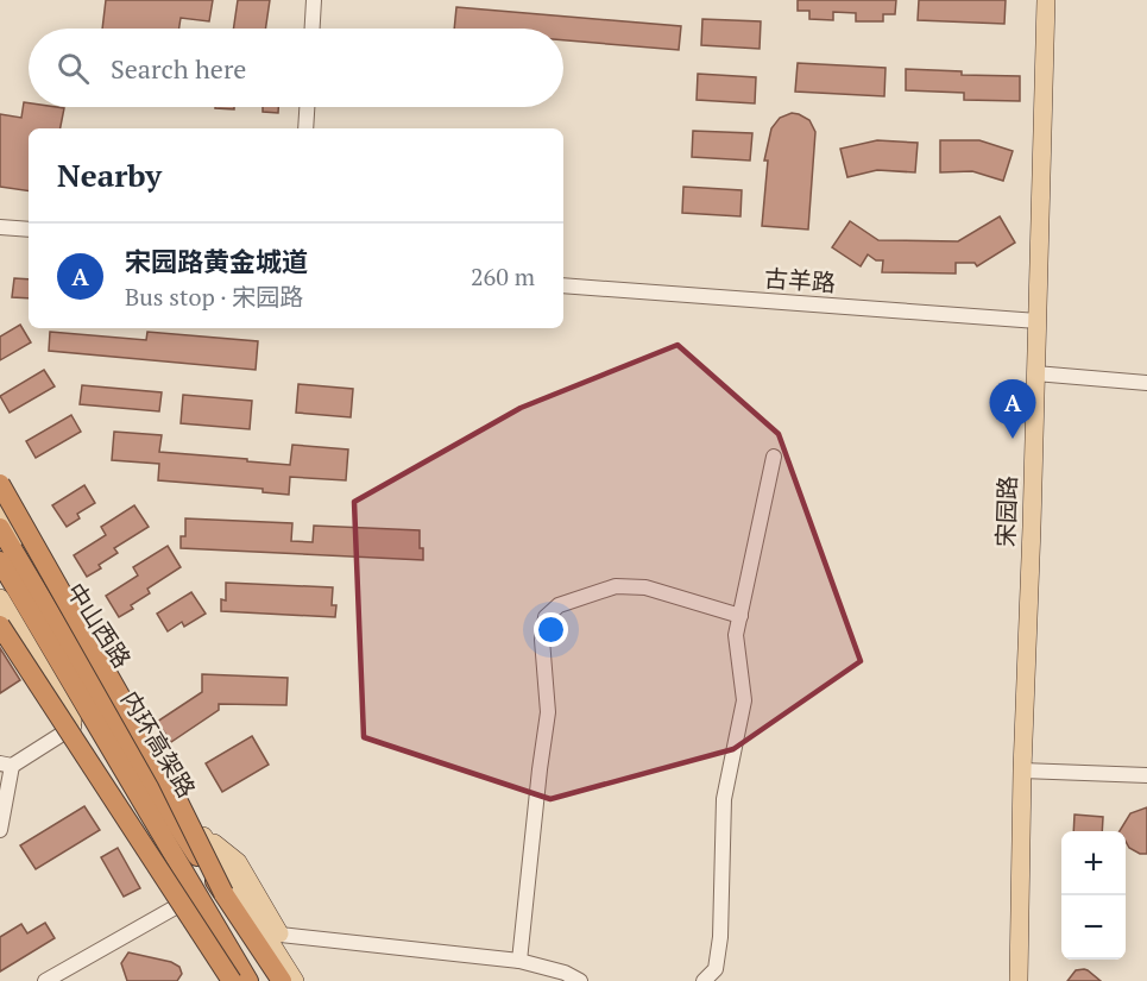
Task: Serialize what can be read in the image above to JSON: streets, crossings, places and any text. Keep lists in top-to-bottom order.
{
  "streets": {
    "highway": ["内环高架路"],
    "main road": ["宋园路", "中山西路"],
    "street": ["古羊路"]
  },
  "crossings": [
    ["古羊路", "宋园路"]
  ],
  "page": {
    "search": "Search here",
    "heading": "Nearby",
    "list": [
      {
        "mark": "A",
        "name": "宋园路黄金城道",
        "note": "Bus stop · 宋园路",
        "value": "260 m"
      }
    ],
    "pins": "A",
    "map_buttons": ["+", "−"]
  }
}
